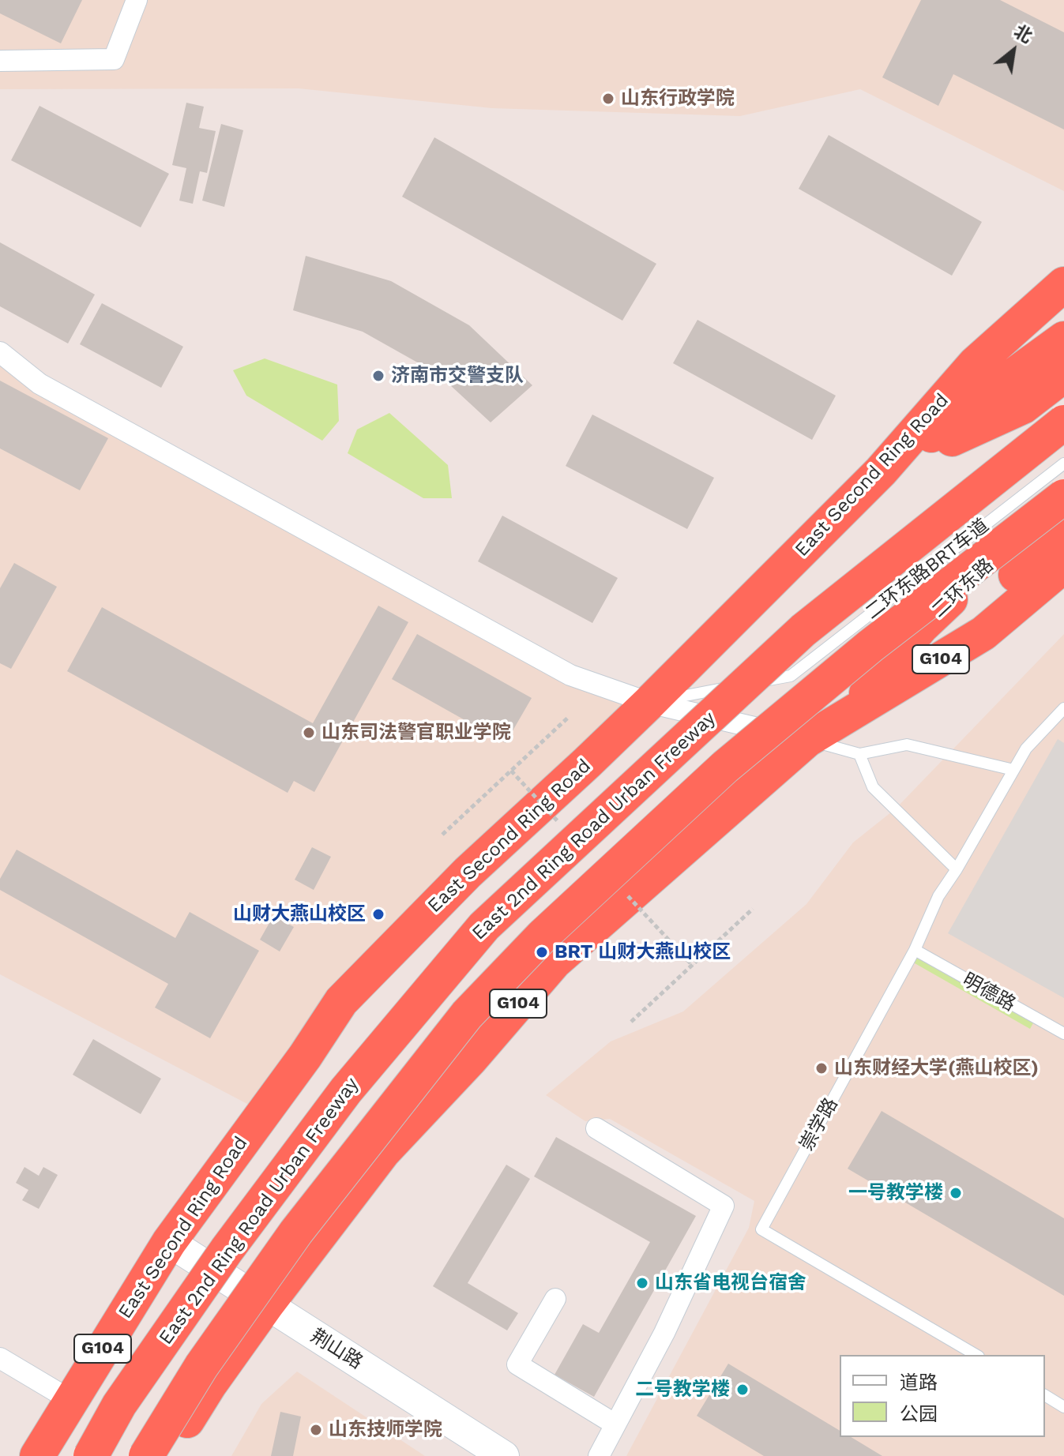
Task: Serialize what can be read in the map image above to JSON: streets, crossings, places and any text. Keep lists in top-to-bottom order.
{
  "streets": {
    "highway": [
      "East Second Ring Road",
      "二环东路",
      "G104",
      "East 2nd Ring Road Urban Freeway"
    ],
    "main road": ["荆山路"],
    "lane": ["二环东路BRT车道", "明德路", "崇学路"]
  },
  "crossings": [
    ["East Second Ring Road", "二环东路BRT车道"],
    ["East Second Ring Road", "荆山路"],
    ["二环东路", "G104"],
    ["G104", "荆山路"],
    ["明德路", "崇学路"]
  ],
  "places": [
    "山东行政学院",
    "济南市交警支队",
    "山东司法警官职业学院",
    "山财大燕山校区",
    "BRT 山财大燕山校区",
    "山东财经大学(燕山校区)",
    "一号教学楼",
    "山东省电视台宿舍",
    "二号教学楼",
    "山东技师学院"
  ],
  "legend": ["道路", "公园"],
  "north": "top right"
}
